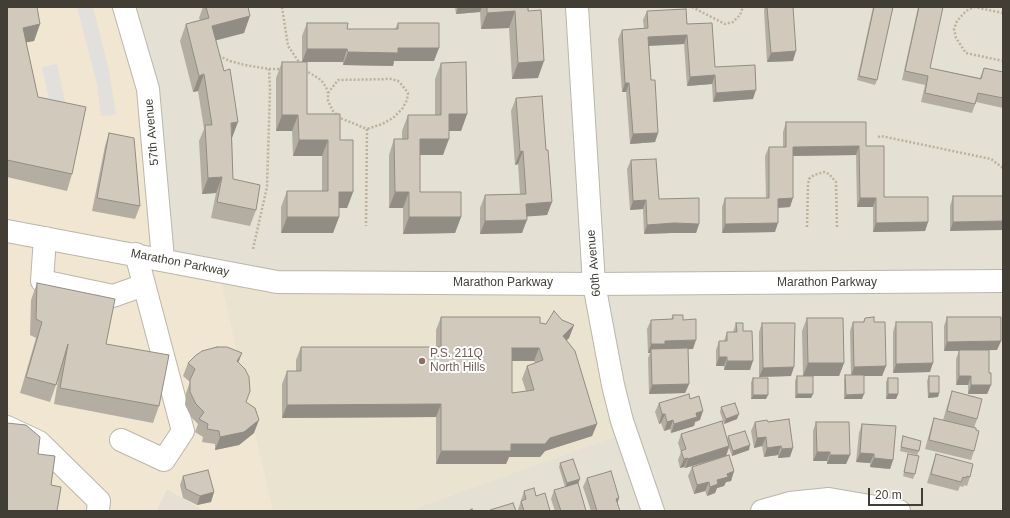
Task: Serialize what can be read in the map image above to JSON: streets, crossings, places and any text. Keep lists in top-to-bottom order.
{
  "streets": {
    "street": ["57th Avenue", "Marathon Parkway", "60th Avenue"]
  },
  "crossings": [
    ["57th Avenue", "Marathon Parkway"],
    ["Marathon Parkway", "60th Avenue"]
  ],
  "places": ["P.S. 211Q North Hills"],
  "scale_bar": "20 m"
}
